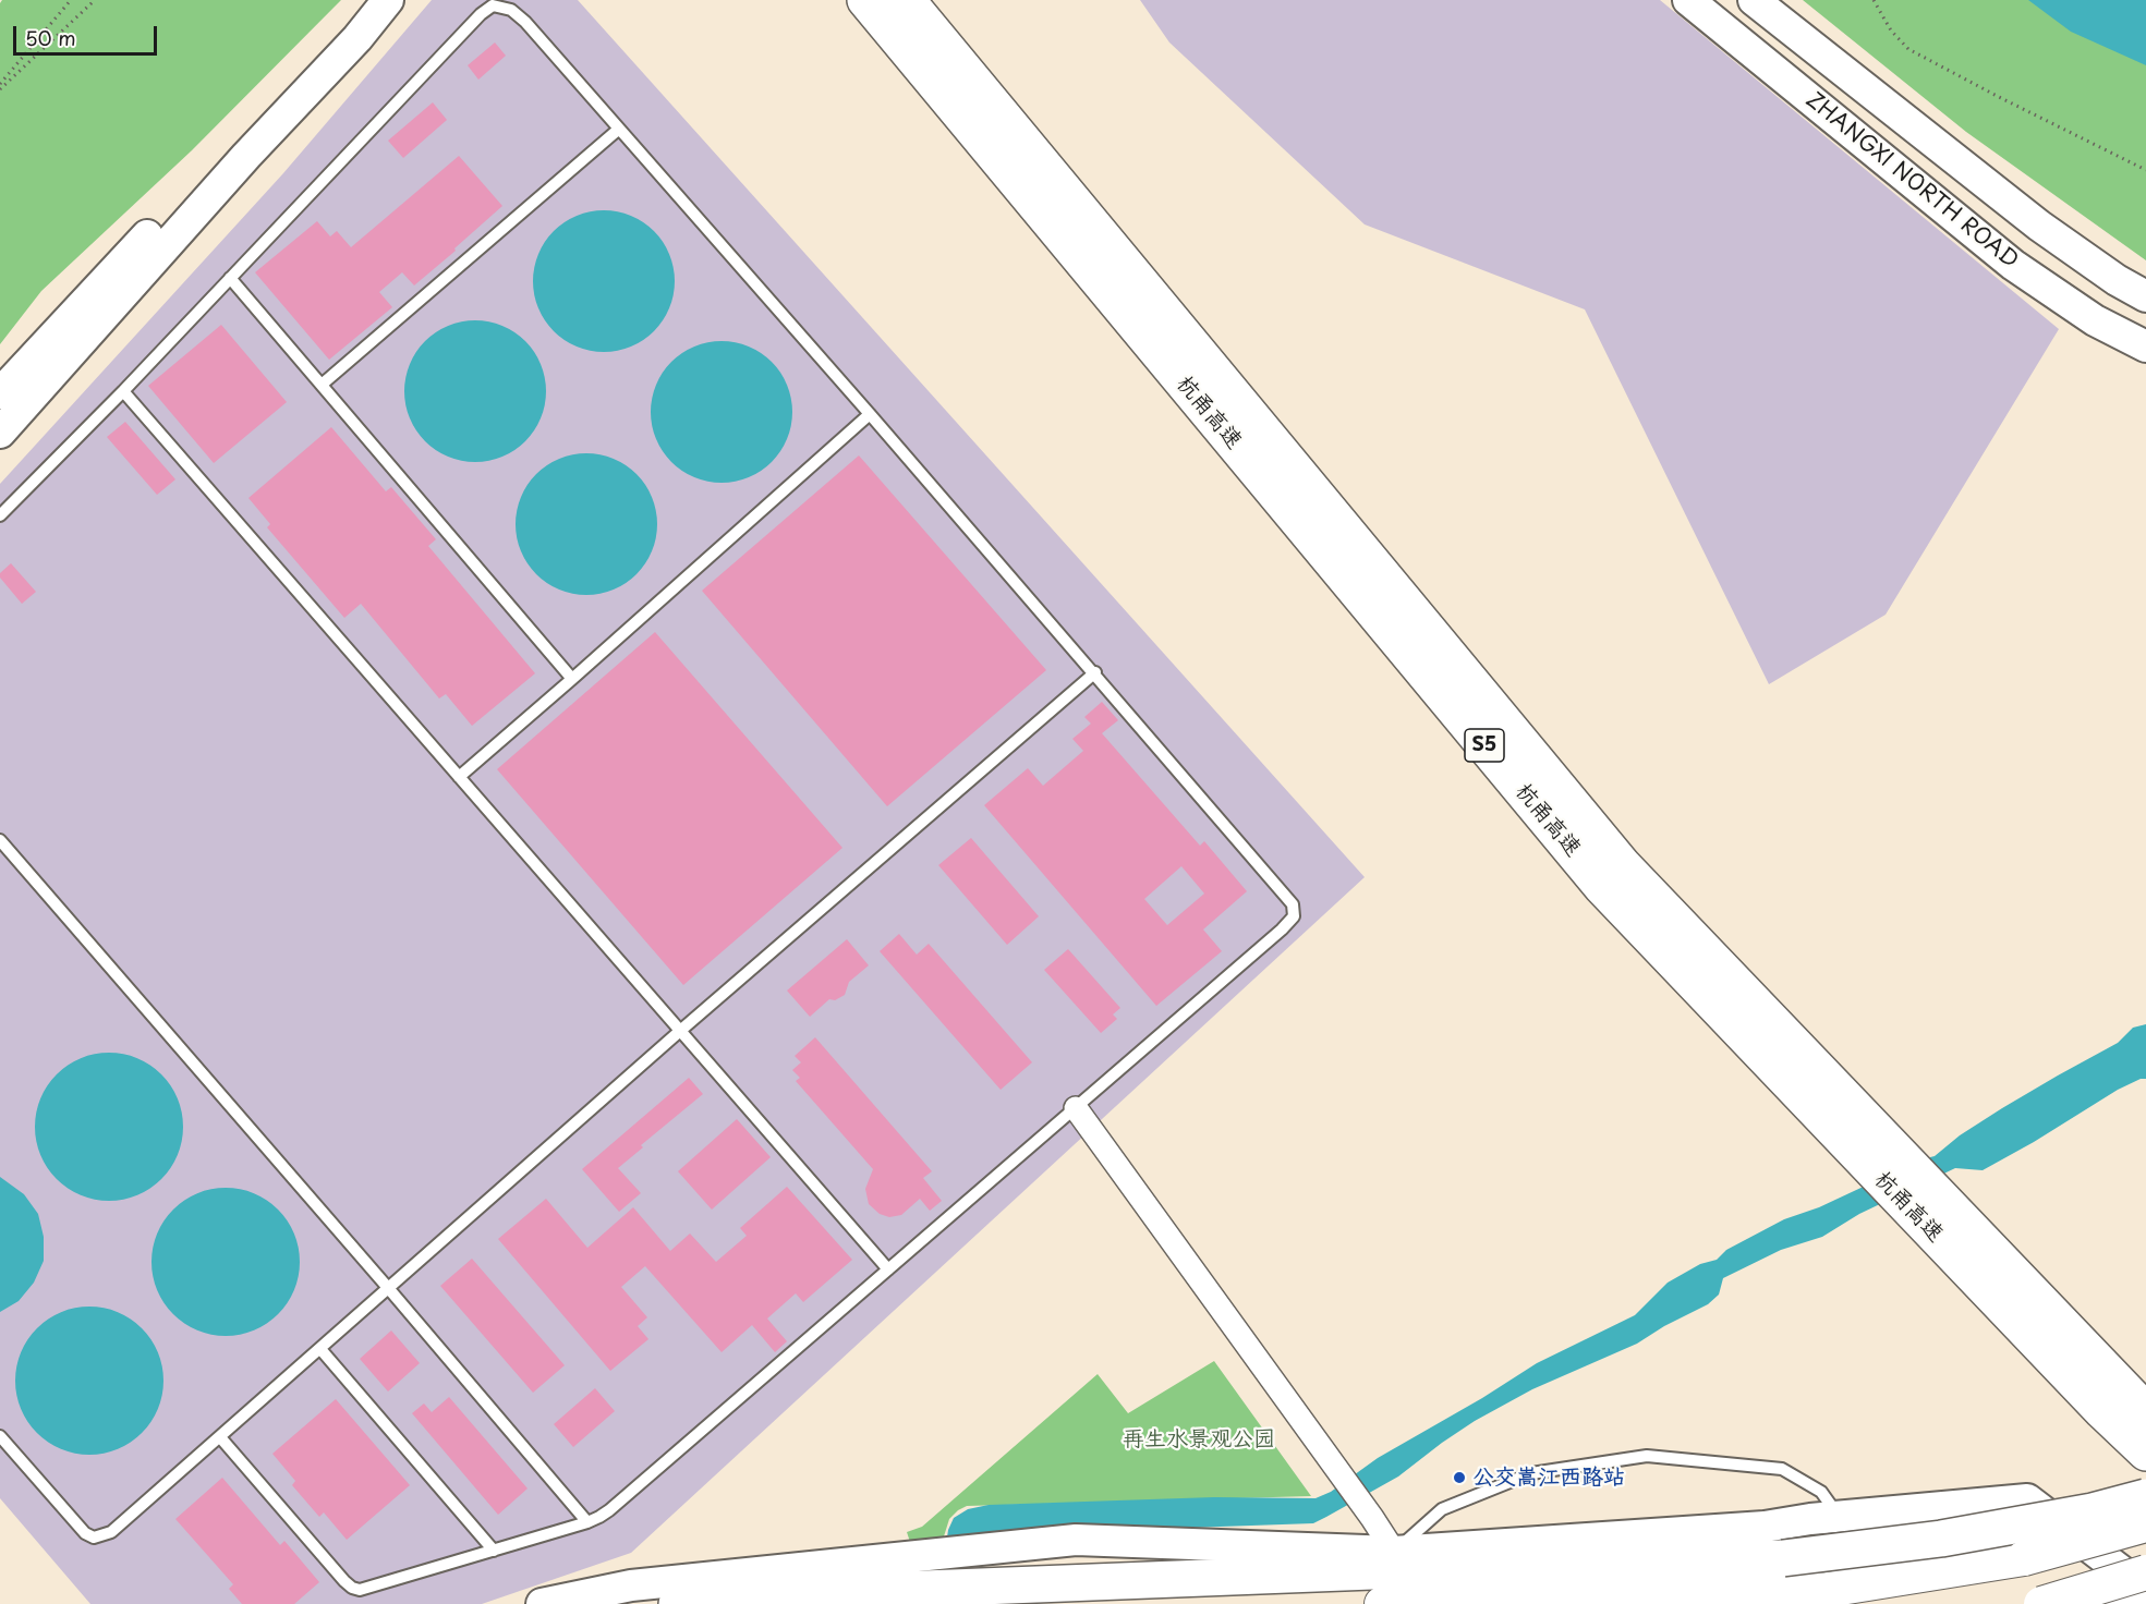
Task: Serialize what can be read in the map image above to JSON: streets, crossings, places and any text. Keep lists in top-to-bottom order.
{
  "streets": {
    "highway": ["杭甬高速", "S5"],
    "street": ["ZHANGXI NORTH ROAD"]
  },
  "parks": ["再生水景观公园"],
  "places": ["公交嵩江西路站"],
  "scale_bar": "50 m"
}
